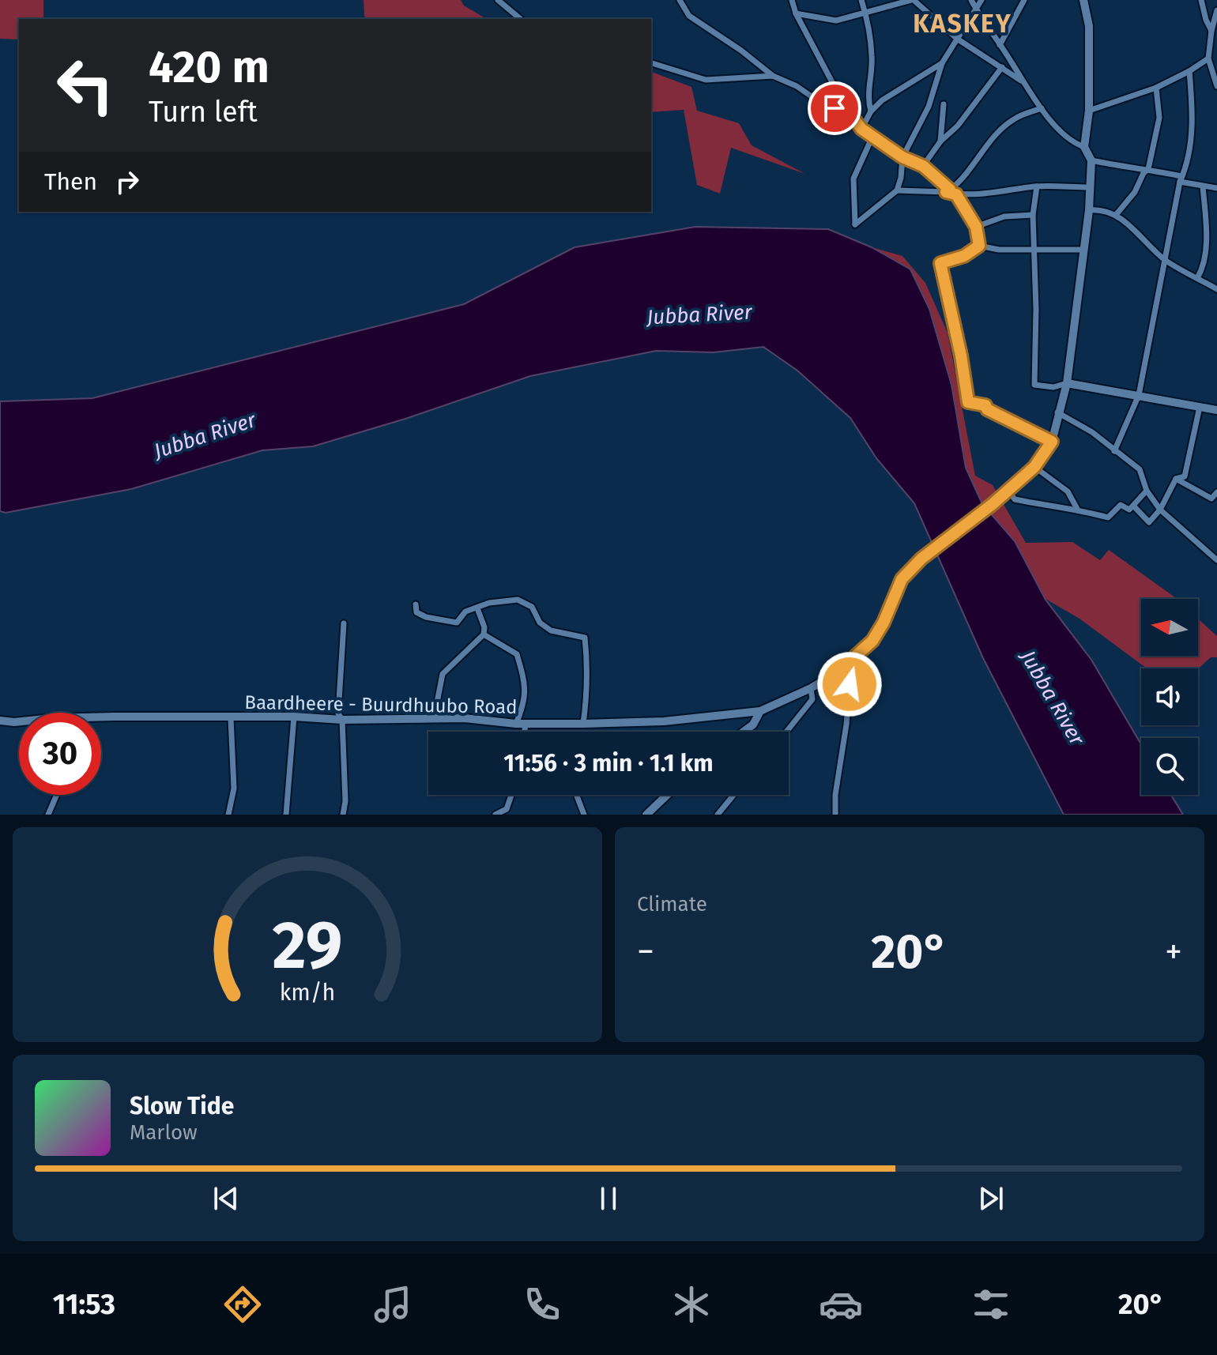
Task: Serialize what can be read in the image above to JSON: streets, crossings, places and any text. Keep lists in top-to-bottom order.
{
  "streets": {
    "main road": ["Baardheere - Buurdhuubo Road"]
  },
  "districts": ["KASKEY"],
  "water": ["Jubba River"],
  "north": "left",
  "page": {
    "turn": ["420 m", "Turn left"],
    "then": "Then",
    "limit": "30",
    "trip": "11:56 · 3 min · 1.1 km",
    "tile": "Climate",
    "heat": ["−", "20°", "+"],
    "song": ["Slow Tide", "Marlow"],
    "tabs": ["11:53", "20°"],
    "gauge": ["29", "km/h"]
  }
}
